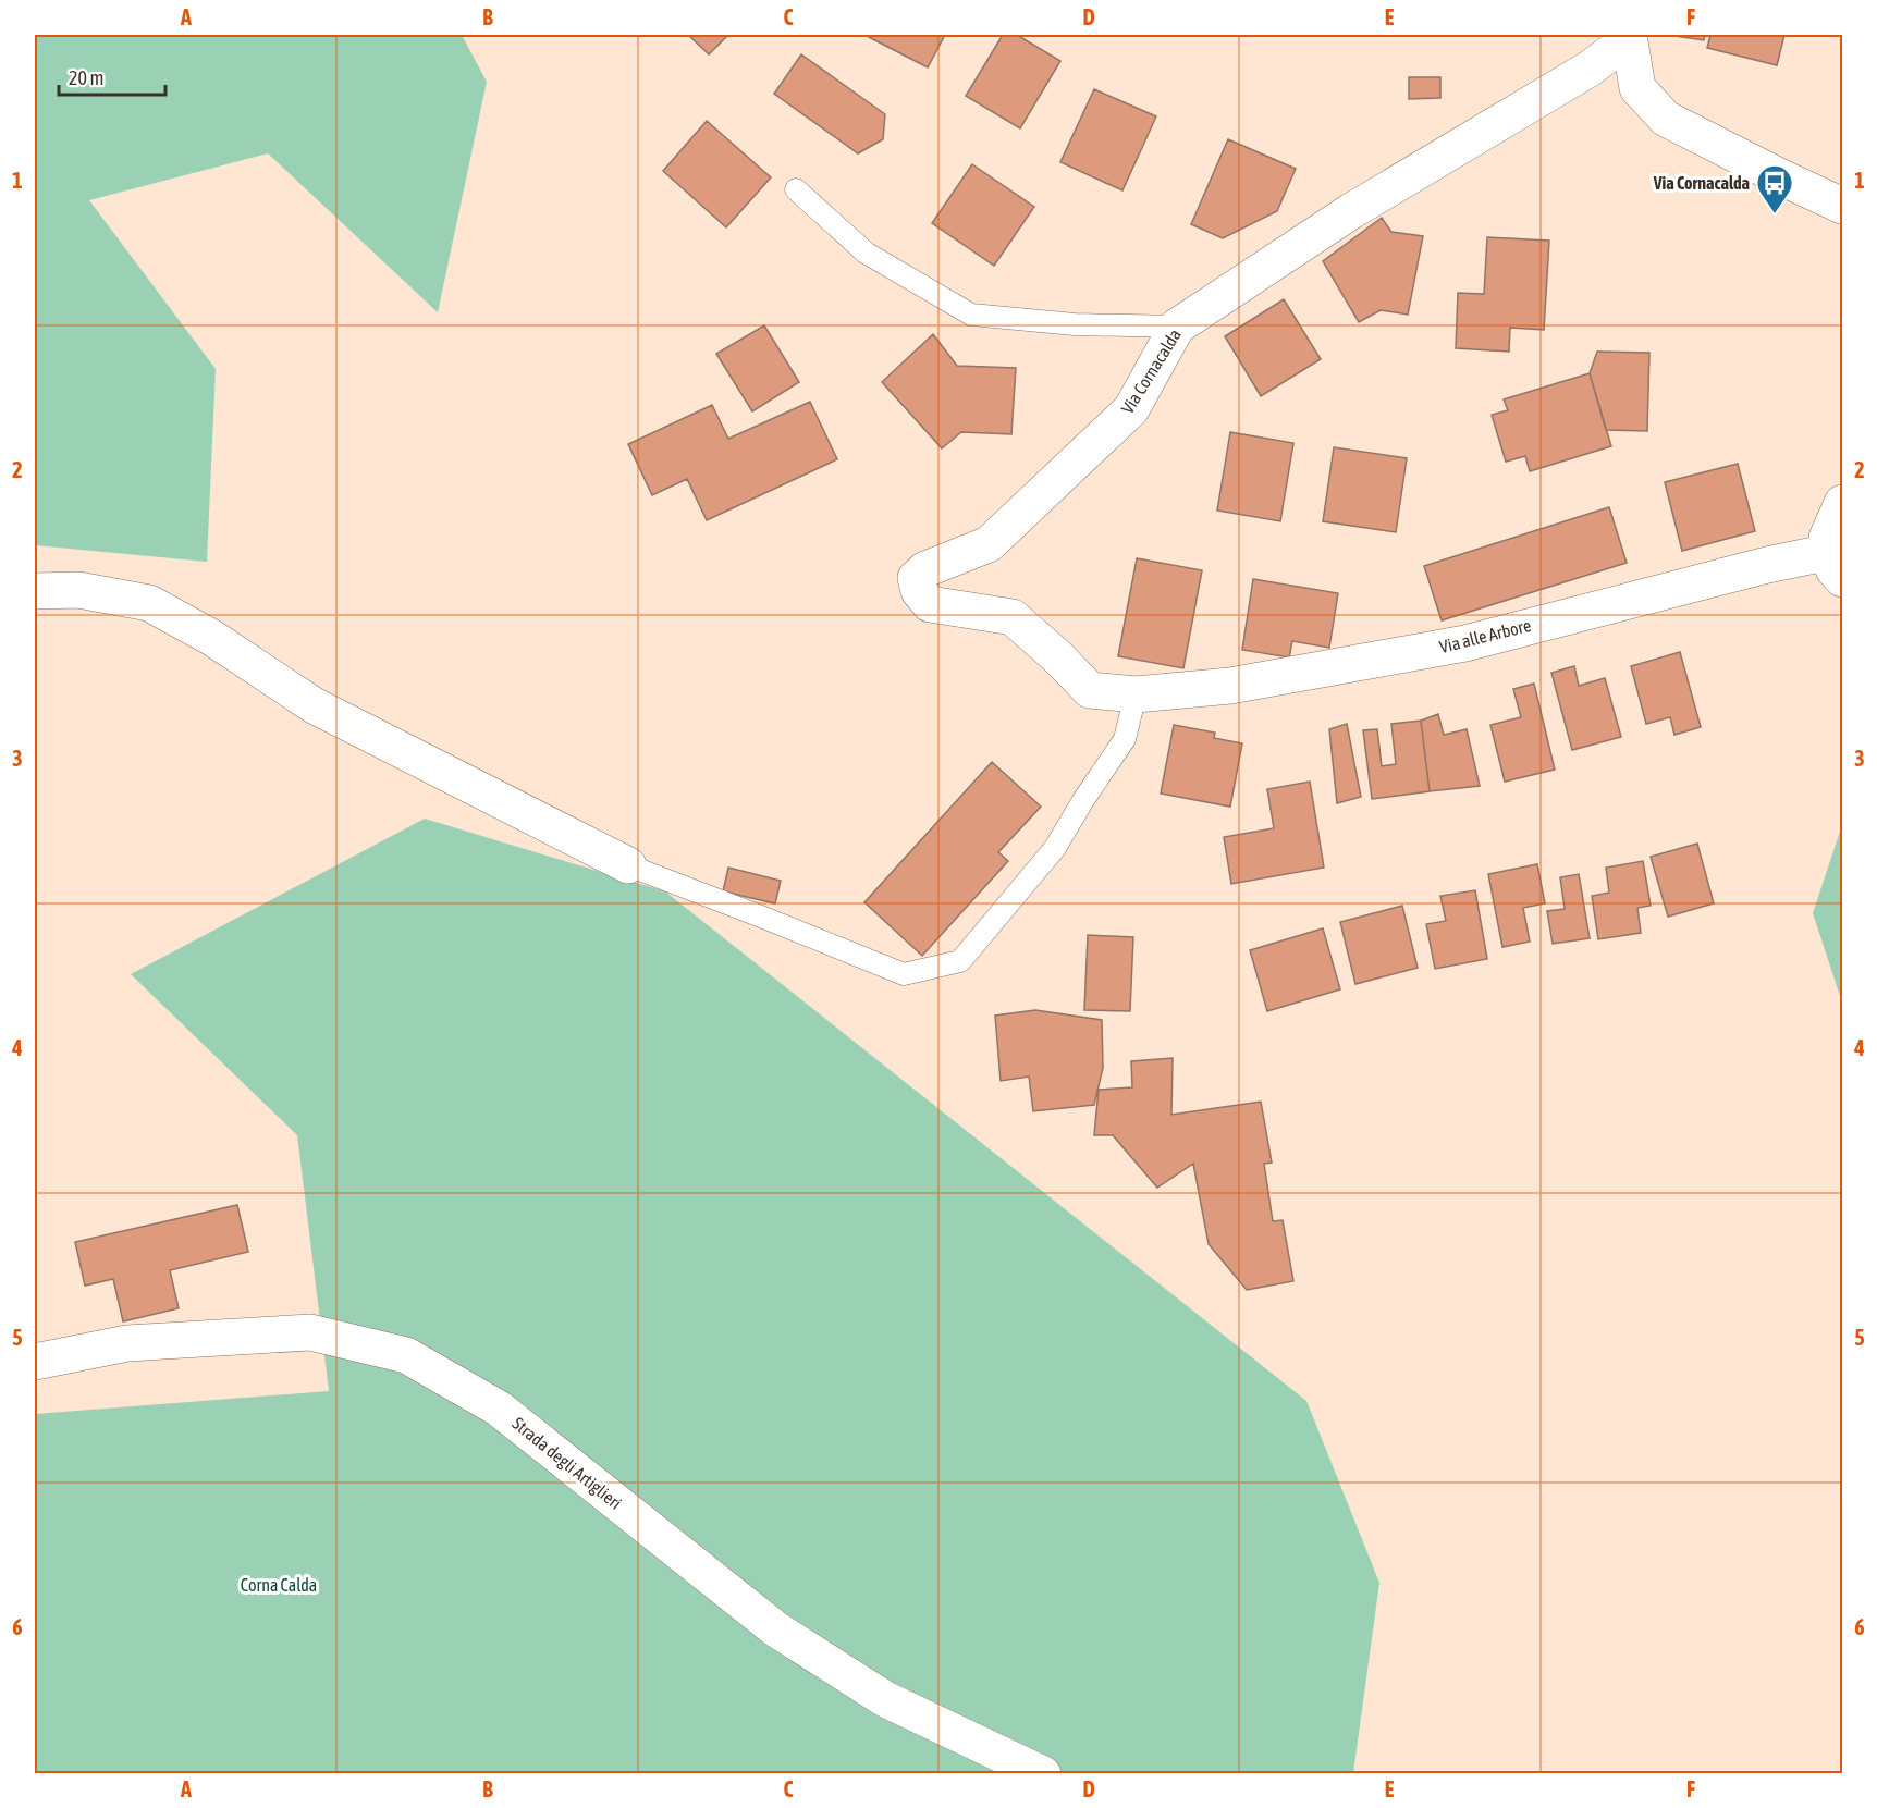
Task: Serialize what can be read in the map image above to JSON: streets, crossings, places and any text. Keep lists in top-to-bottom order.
{
  "streets": {
    "street": ["Via Cornacalda", "Via alle Arbore", "Strada degli Artiglieri"]
  },
  "crossings": [
    ["Via Cornacalda", "Via alle Arbore"]
  ],
  "parks": ["Corna Calda"],
  "places": {
    "bus stop": ["Via Cornacalda"]
  },
  "scale_bar": "20 m",
  "grid": {
    "columns": [
      "A",
      "B",
      "C",
      "D",
      "E",
      "F"
    ],
    "rows": [
      "1",
      "2",
      "3",
      "4",
      "5",
      "6"
    ]
  }
}
